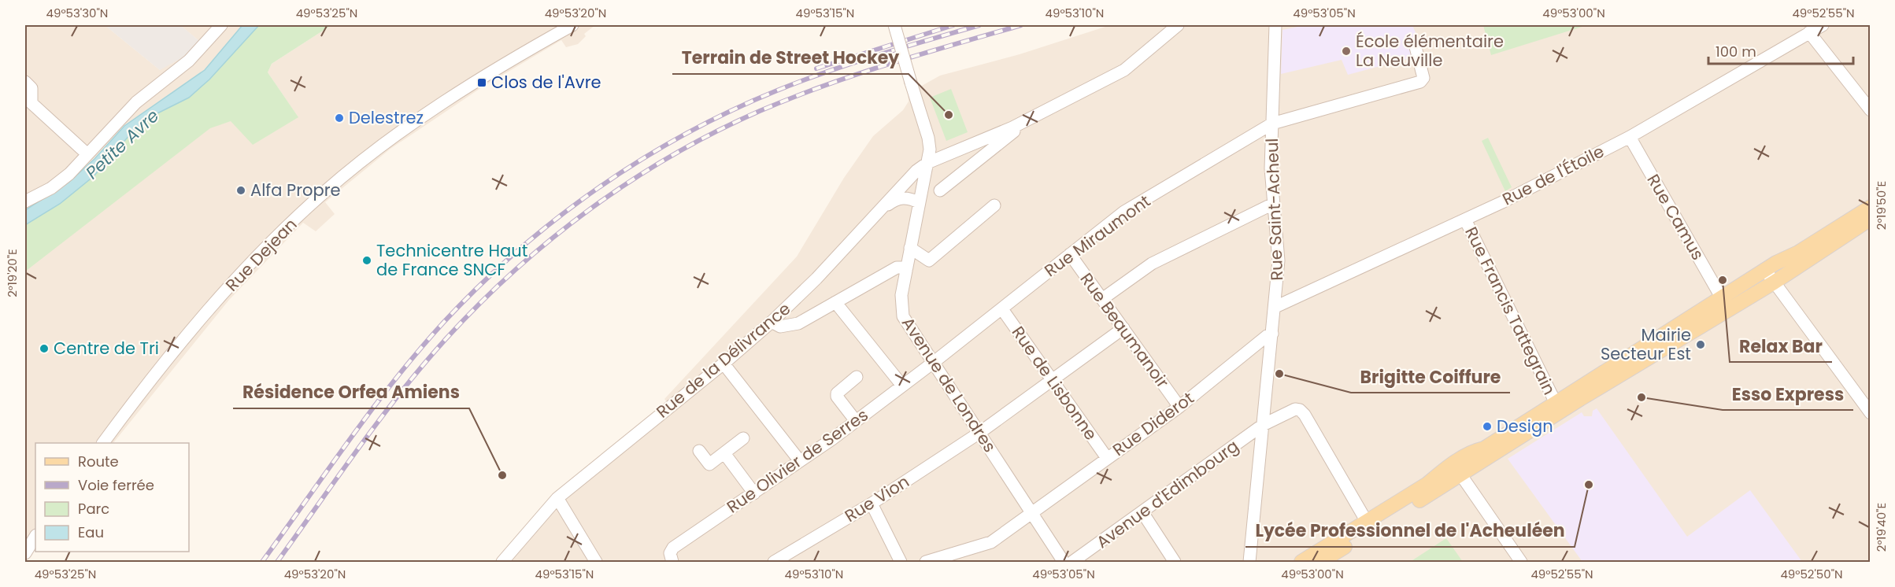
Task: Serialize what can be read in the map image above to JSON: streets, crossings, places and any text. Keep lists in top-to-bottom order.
{
  "streets": {
    "street": [
      "Rue de l'Étoile",
      "Rue Saint-Acheul",
      "Rue Camus",
      "Rue Miraumont",
      "Rue Dejean",
      "Rue Francis Tattegrain",
      "Rue Beaumanoir",
      "Rue de la Délivrance",
      "Rue de Lisbonne",
      "Avenue de Londres",
      "Rue Diderot",
      "Rue Olivier de Serres",
      "Avenue d'Edimbourg",
      "Rue Vion"
    ]
  },
  "crossings": [
    ["Rue de l'Étoile", "Rue Saint-Acheul"],
    ["Rue de l'Étoile", "Rue Camus"],
    ["Rue de l'Étoile", "Rue Francis Tattegrain"],
    ["Rue Saint-Acheul", "Rue Miraumont"],
    ["Rue Saint-Acheul", "Rue Diderot"],
    ["Rue Saint-Acheul", "Avenue d'Edimbourg"],
    ["Rue Miraumont", "Rue Beaumanoir"],
    ["Rue Miraumont", "Rue de Lisbonne"],
    ["Rue Miraumont", "Avenue de Londres"],
    ["Rue Miraumont", "Rue Olivier de Serres"],
    ["Rue Beaumanoir", "Rue Diderot"],
    ["Rue Beaumanoir", "Rue Vion"],
    ["Rue de la Délivrance", "Avenue de Londres"],
    ["Rue de Lisbonne", "Rue Diderot"],
    ["Rue de Lisbonne", "Rue Vion"],
    ["Avenue de Londres", "Rue Diderot"],
    ["Avenue de Londres", "Rue Olivier de Serres"],
    ["Avenue de Londres", "Rue Vion"]
  ],
  "water": ["Petite Avre"],
  "places": {
    "other": [
      "École élémentaire La Neuville",
      "Terrain de Street Hockey",
      "Delestrez",
      "Alfa Propre",
      "Technicentre Haut de France SNCF",
      "Relax Bar",
      "Mairie Secteur Est",
      "Centre de Tri",
      "Brigitte Coiffure",
      "Esso Express",
      "Design",
      "Résidence Orfea Amiens",
      "Lycée Professionnel de l'Acheuléen"
    ],
    "transit": ["Clos de l'Avre"]
  },
  "legend": [
    "Route",
    "Voie ferrée",
    "Parc",
    "Eau"
  ],
  "scale_bar": "100 m",
  "coordinates": [
    "49°53'30\"N",
    "49°53'25\"N",
    "49°53'20\"N",
    "49°53'15\"N",
    "49°53'10\"N",
    "49°53'05\"N",
    "49°53'00\"N",
    "49°52'55\"N",
    "2°19'50\"E",
    "2°19'20\"E",
    "2°19'40\"E",
    "49°52'50\"N"
  ]
}
